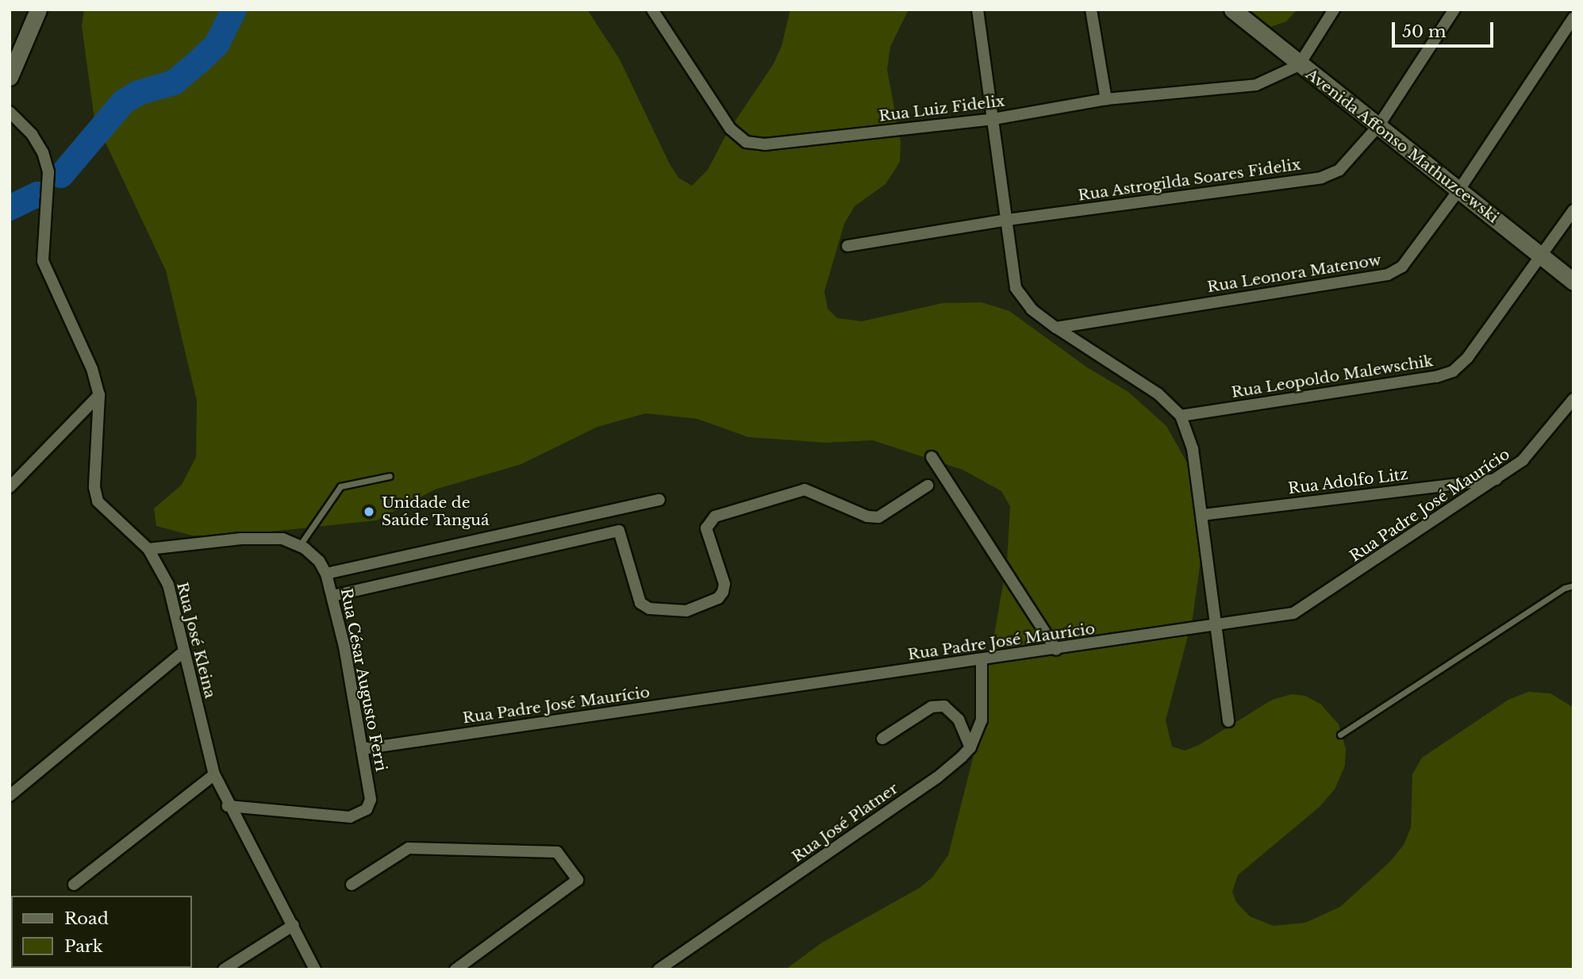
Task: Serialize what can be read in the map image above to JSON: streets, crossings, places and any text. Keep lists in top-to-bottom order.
{
  "streets": {
    "street": [
      "Rua Luiz Fidelix",
      "Avenida Affonso Mathuzcewski",
      "Rua Astrogilda Soares Fidelix",
      "Rua Leonora Matenow",
      "Rua Leopoldo Malewschik",
      "Rua Adolfo Litz",
      "Rua Padre José Maurício",
      "Rua José Kleina",
      "Rua César Augusto Ferri",
      "Rua José Platner"
    ]
  },
  "crossings": [
    ["Rua Luiz Fidelix", "Avenida Affonso Mathuzcewski"],
    ["Avenida Affonso Mathuzcewski", "Rua Astrogilda Soares Fidelix"],
    ["Avenida Affonso Mathuzcewski", "Rua Leonora Matenow"],
    ["Avenida Affonso Mathuzcewski", "Rua Leopoldo Malewschik"],
    ["Rua Adolfo Litz", "Rua Padre José Maurício"],
    ["Rua Padre José Maurício", "Rua César Augusto Ferri"],
    ["Rua Padre José Maurício", "Rua José Platner"],
    ["Rua José Kleina", "Rua César Augusto Ferri"]
  ],
  "places": ["Unidade de Saúde Tanguá"],
  "legend": ["Road", "Park"],
  "scale_bar": "50 m"
}
